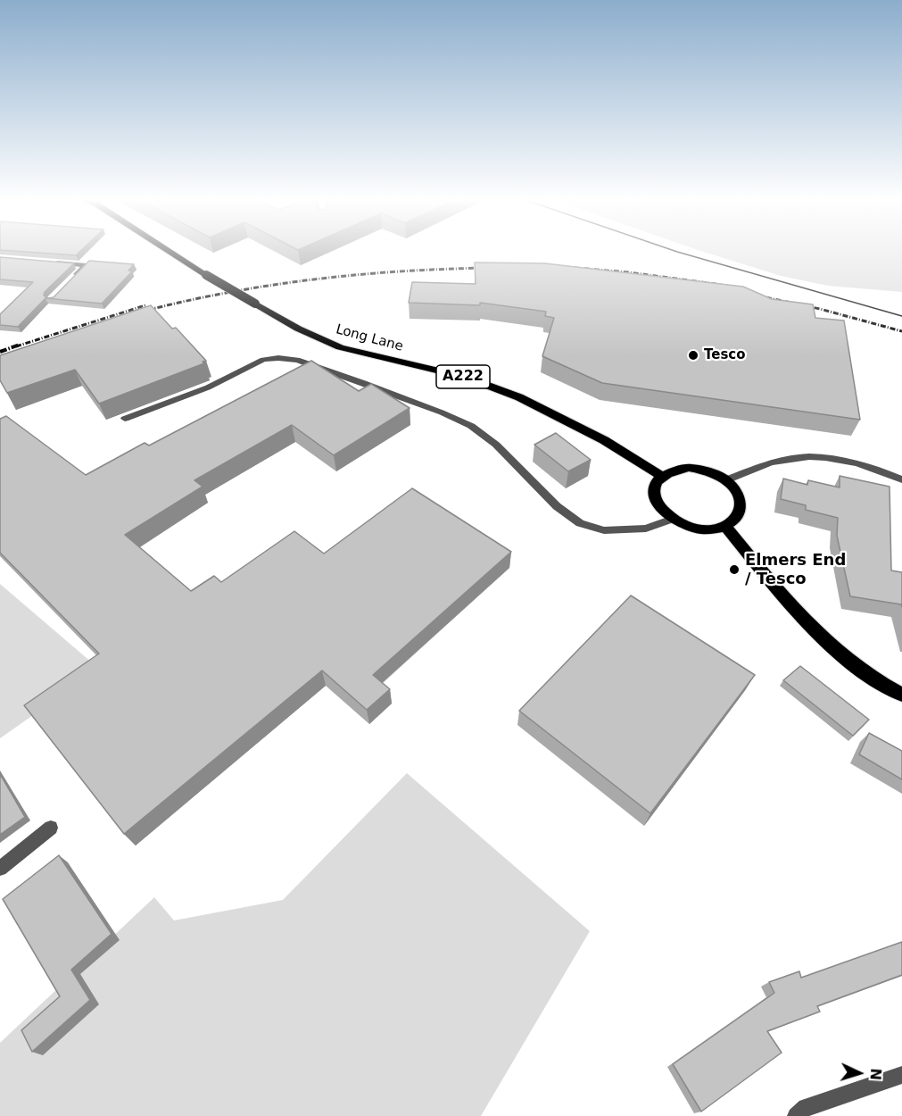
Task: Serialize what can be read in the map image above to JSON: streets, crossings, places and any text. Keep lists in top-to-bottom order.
{
  "streets": {
    "main road": ["Long Lane", "A222"]
  },
  "places": ["Tesco", "Elmers End / Tesco"],
  "north": "right"
}
